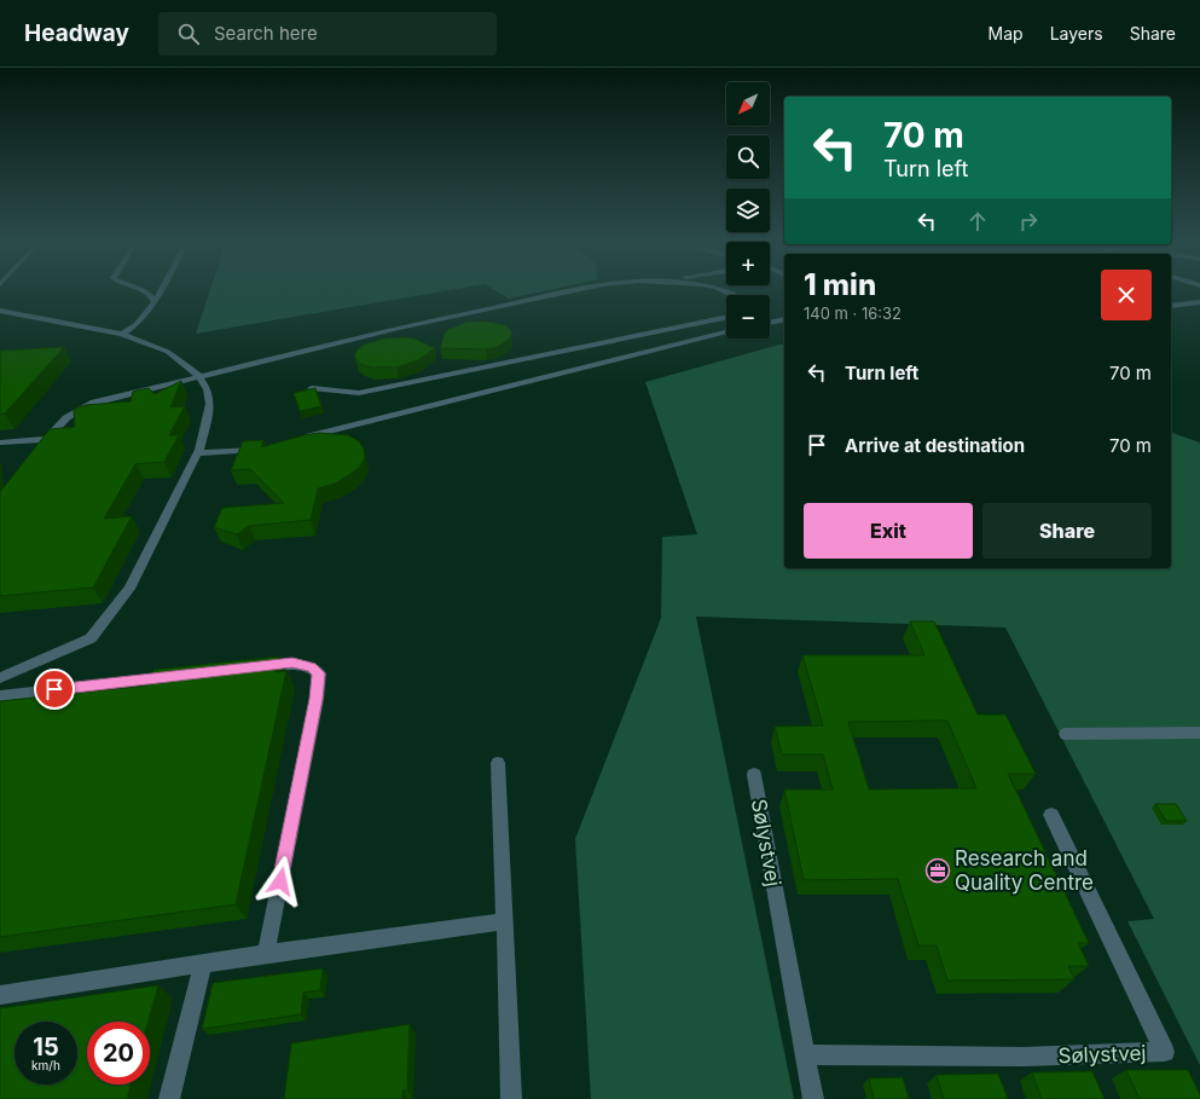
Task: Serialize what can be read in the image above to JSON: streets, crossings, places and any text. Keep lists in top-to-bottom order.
{
  "streets": {
    "street": ["Sølystvej"]
  },
  "places": {
    "office": ["Research and Quality Centre"]
  },
  "north": "bottom left",
  "page": {
    "header": "Headway",
    "search": "Search here",
    "nav": ["Map", "Layers", "Share"],
    "map_buttons": ["+", "−"],
    "turn": ["70 m", "Turn left"],
    "heading": ["1 min", "140 m · 16:32"],
    "list": [
      {
        "name": "Turn left",
        "value": "70 m"
      },
      {
        "name": "Arrive at destination",
        "value": "70 m"
      }
    ],
    "buttons": ["Exit", "Share"],
    "speed": "15 km/h",
    "limit": "20"
  }
}
